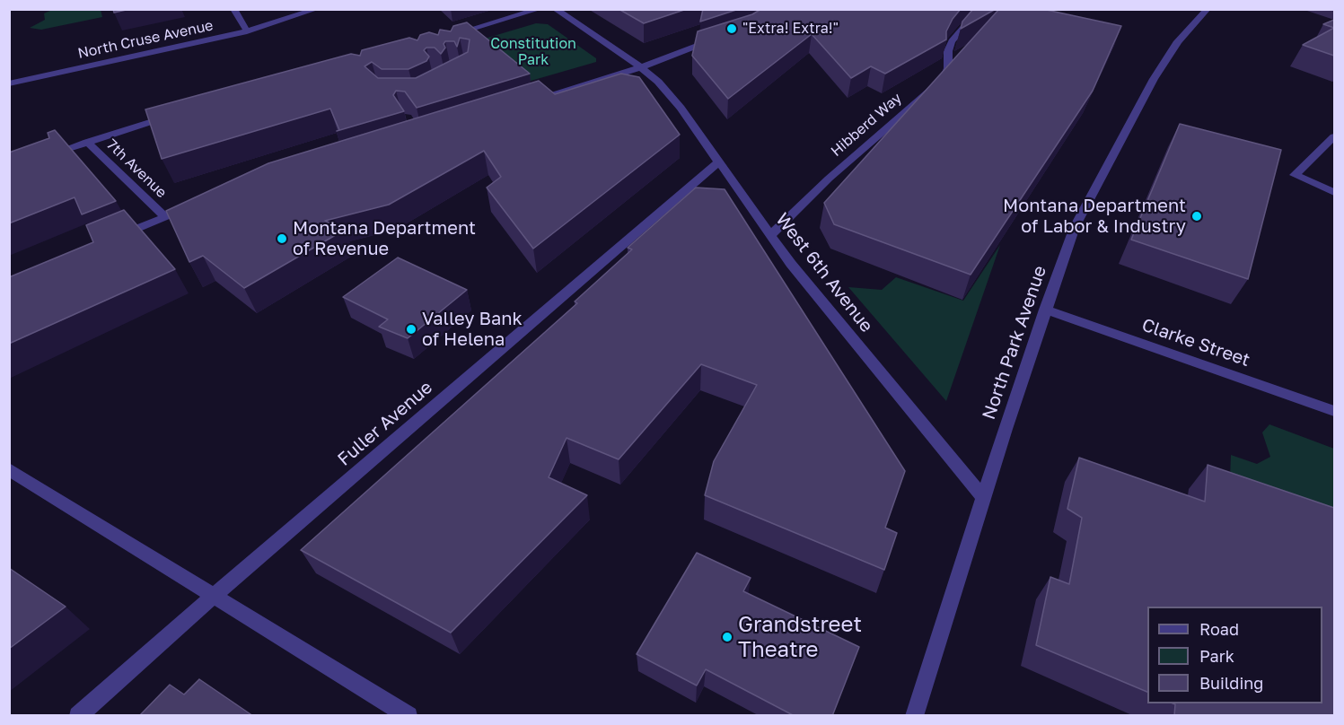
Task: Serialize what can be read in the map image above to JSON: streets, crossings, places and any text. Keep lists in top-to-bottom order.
{
  "streets": {
    "street": [
      "North Cruse Avenue",
      "Hibberd Way",
      "7th Avenue",
      "West 6th Avenue",
      "North Park Avenue",
      "Clarke Street",
      "Fuller Avenue"
    ]
  },
  "crossings": [
    ["Hibberd Way", "West 6th Avenue"],
    ["West 6th Avenue", "North Park Avenue"],
    ["West 6th Avenue", "Fuller Avenue"],
    ["North Park Avenue", "Clarke Street"]
  ],
  "parks": ["Constitution Park"],
  "places": [
    "\"Extra! Extra!\"",
    "Montana Department of Labor & Industry",
    "Montana Department of Revenue",
    "Valley Bank of Helena",
    "Grandstreet Theatre"
  ],
  "legend": ["Road", "Park", "Building"]
}
